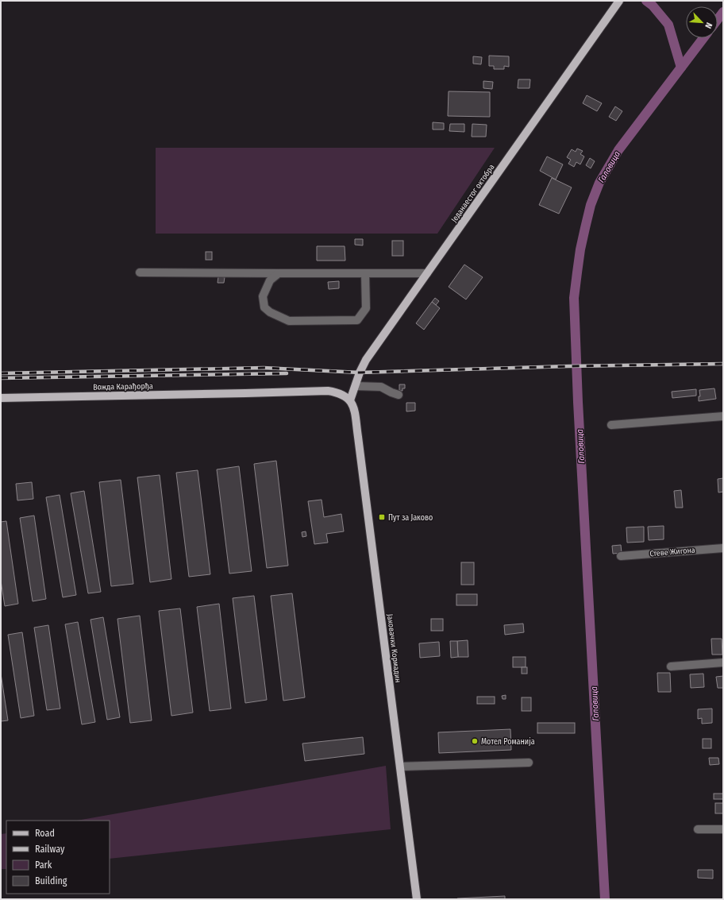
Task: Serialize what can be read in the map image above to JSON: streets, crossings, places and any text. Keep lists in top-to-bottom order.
{
  "streets": {
    "main road": ["Једанаестог октобра", "Вожда Карађорђа", "Јаковачки Кормадин"],
    "street": ["Стеве Жигона"]
  },
  "crossings": [
    ["Једанаестог октобра", "Вожда Карађорђа"],
    ["Једанаестог октобра", "Јаковачки Кормадин"],
    ["Вожда Карађорђа", "Јаковачки Кормадин"]
  ],
  "water": ["Галовица"],
  "places": {
    "transit": ["Пут за Јаково"],
    "other": ["Мотел Романија"]
  },
  "legend": [
    "Road",
    "Railway",
    "Park",
    "Building"
  ],
  "north": "bottom right"
}
